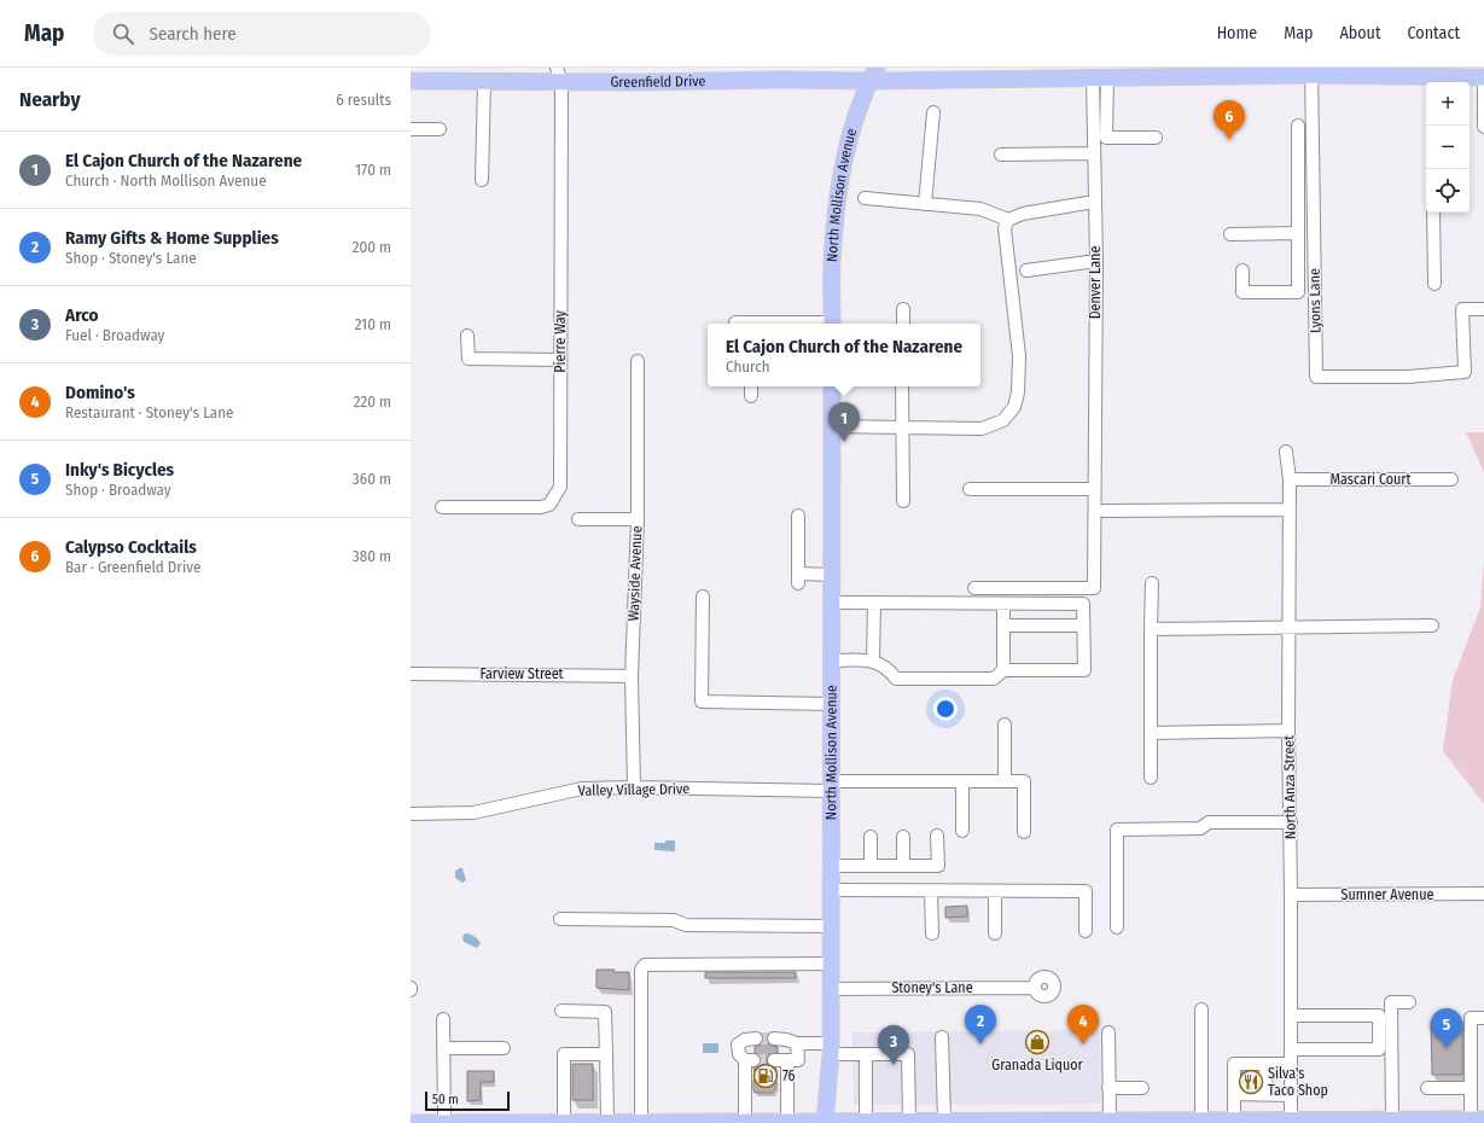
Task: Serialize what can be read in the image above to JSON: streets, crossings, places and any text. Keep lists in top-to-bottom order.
{
  "streets": {
    "main road": ["Greenfield Drive", "North Mollison Avenue"],
    "street": [
      "Denver Lane",
      "Lyons Lane",
      "Pierre Way",
      "Mascari Court",
      "Wayside Avenue",
      "Farview Street",
      "North Anza Street",
      "Valley Village Drive",
      "Sumner Avenue",
      "Stoney's Lane"
    ]
  },
  "crossings": [
    ["Greenfield Drive", "North Mollison Avenue"],
    ["Greenfield Drive", "Denver Lane"],
    ["Greenfield Drive", "Lyons Lane"],
    ["Greenfield Drive", "Pierre Way"],
    ["North Mollison Avenue", "Valley Village Drive"],
    ["North Mollison Avenue", "Stoney's Lane"],
    ["Mascari Court", "North Anza Street"],
    ["Wayside Avenue", "Farview Street"],
    ["Wayside Avenue", "Valley Village Drive"],
    ["North Anza Street", "Sumner Avenue"]
  ],
  "places": {
    "shop": ["Granada Liquor"],
    "fuel station": ["76"],
    "restaurant": ["Silva's Taco Shop"]
  },
  "scale_bar": "50 m",
  "page": {
    "header": "Map",
    "search": "Search here",
    "nav": [
      "Home",
      "Map",
      "About",
      "Contact"
    ],
    "heading": ["Nearby", "6 results"],
    "map_buttons": ["+", "−"],
    "pins": [
      "6",
      "1",
      "2",
      "4",
      "5",
      "3"
    ],
    "list": [
      {
        "mark": "1",
        "name": "El Cajon Church of the Nazarene",
        "note": "Church · North Mollison Avenue",
        "value": "170 m"
      },
      {
        "mark": "2",
        "name": "Ramy Gifts & Home Supplies",
        "note": "Shop · Stoney's Lane",
        "value": "200 m"
      },
      {
        "mark": "3",
        "name": "Arco",
        "note": "Fuel · Broadway",
        "value": "210 m"
      },
      {
        "mark": "4",
        "name": "Domino's",
        "note": "Restaurant · Stoney's Lane",
        "value": "220 m"
      },
      {
        "mark": "5",
        "name": "Inky's Bicycles",
        "note": "Shop · Broadway",
        "value": "360 m"
      },
      {
        "mark": "6",
        "name": "Calypso Cocktails",
        "note": "Bar · Greenfield Drive",
        "value": "380 m"
      }
    ],
    "popup": ["El Cajon Church of the Nazarene", "Church"],
    "scale": "50 m"
  }
}
